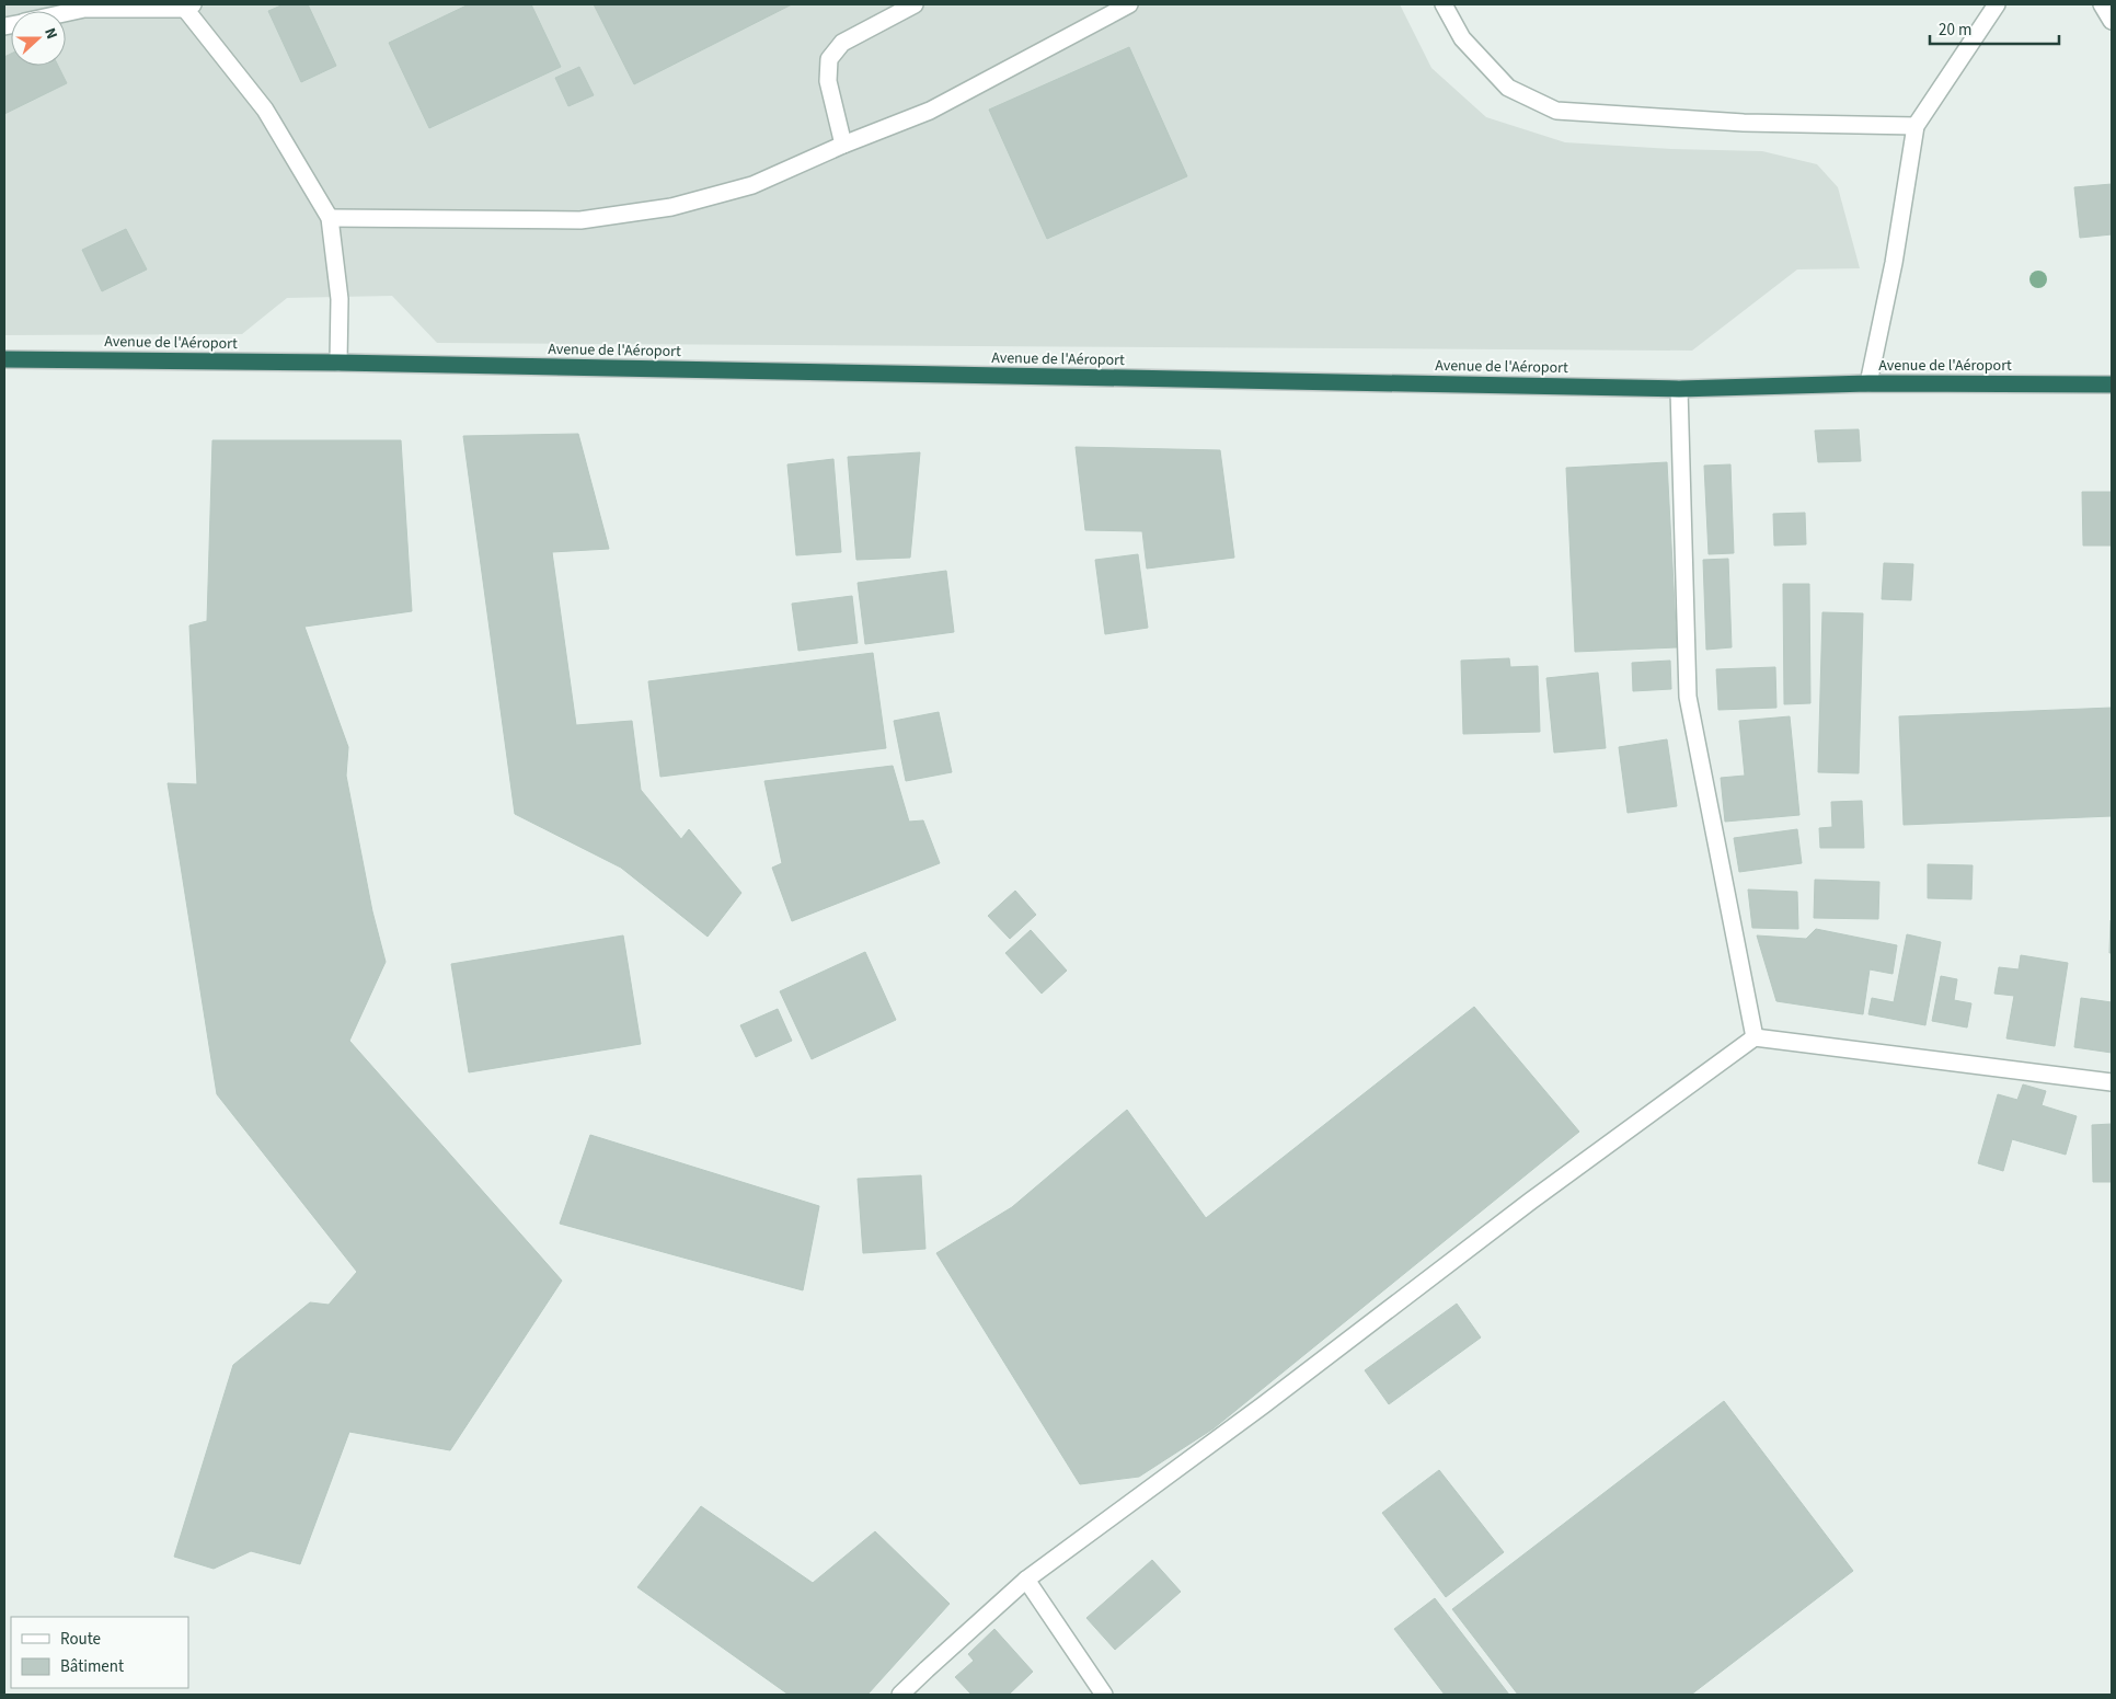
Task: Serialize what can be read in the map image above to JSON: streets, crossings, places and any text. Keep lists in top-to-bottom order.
{
  "streets": {
    "highway": ["Avenue de l'Aéroport"]
  },
  "legend": ["Route", "Bâtiment"],
  "scale_bar": "20 m",
  "north": "right"
}
